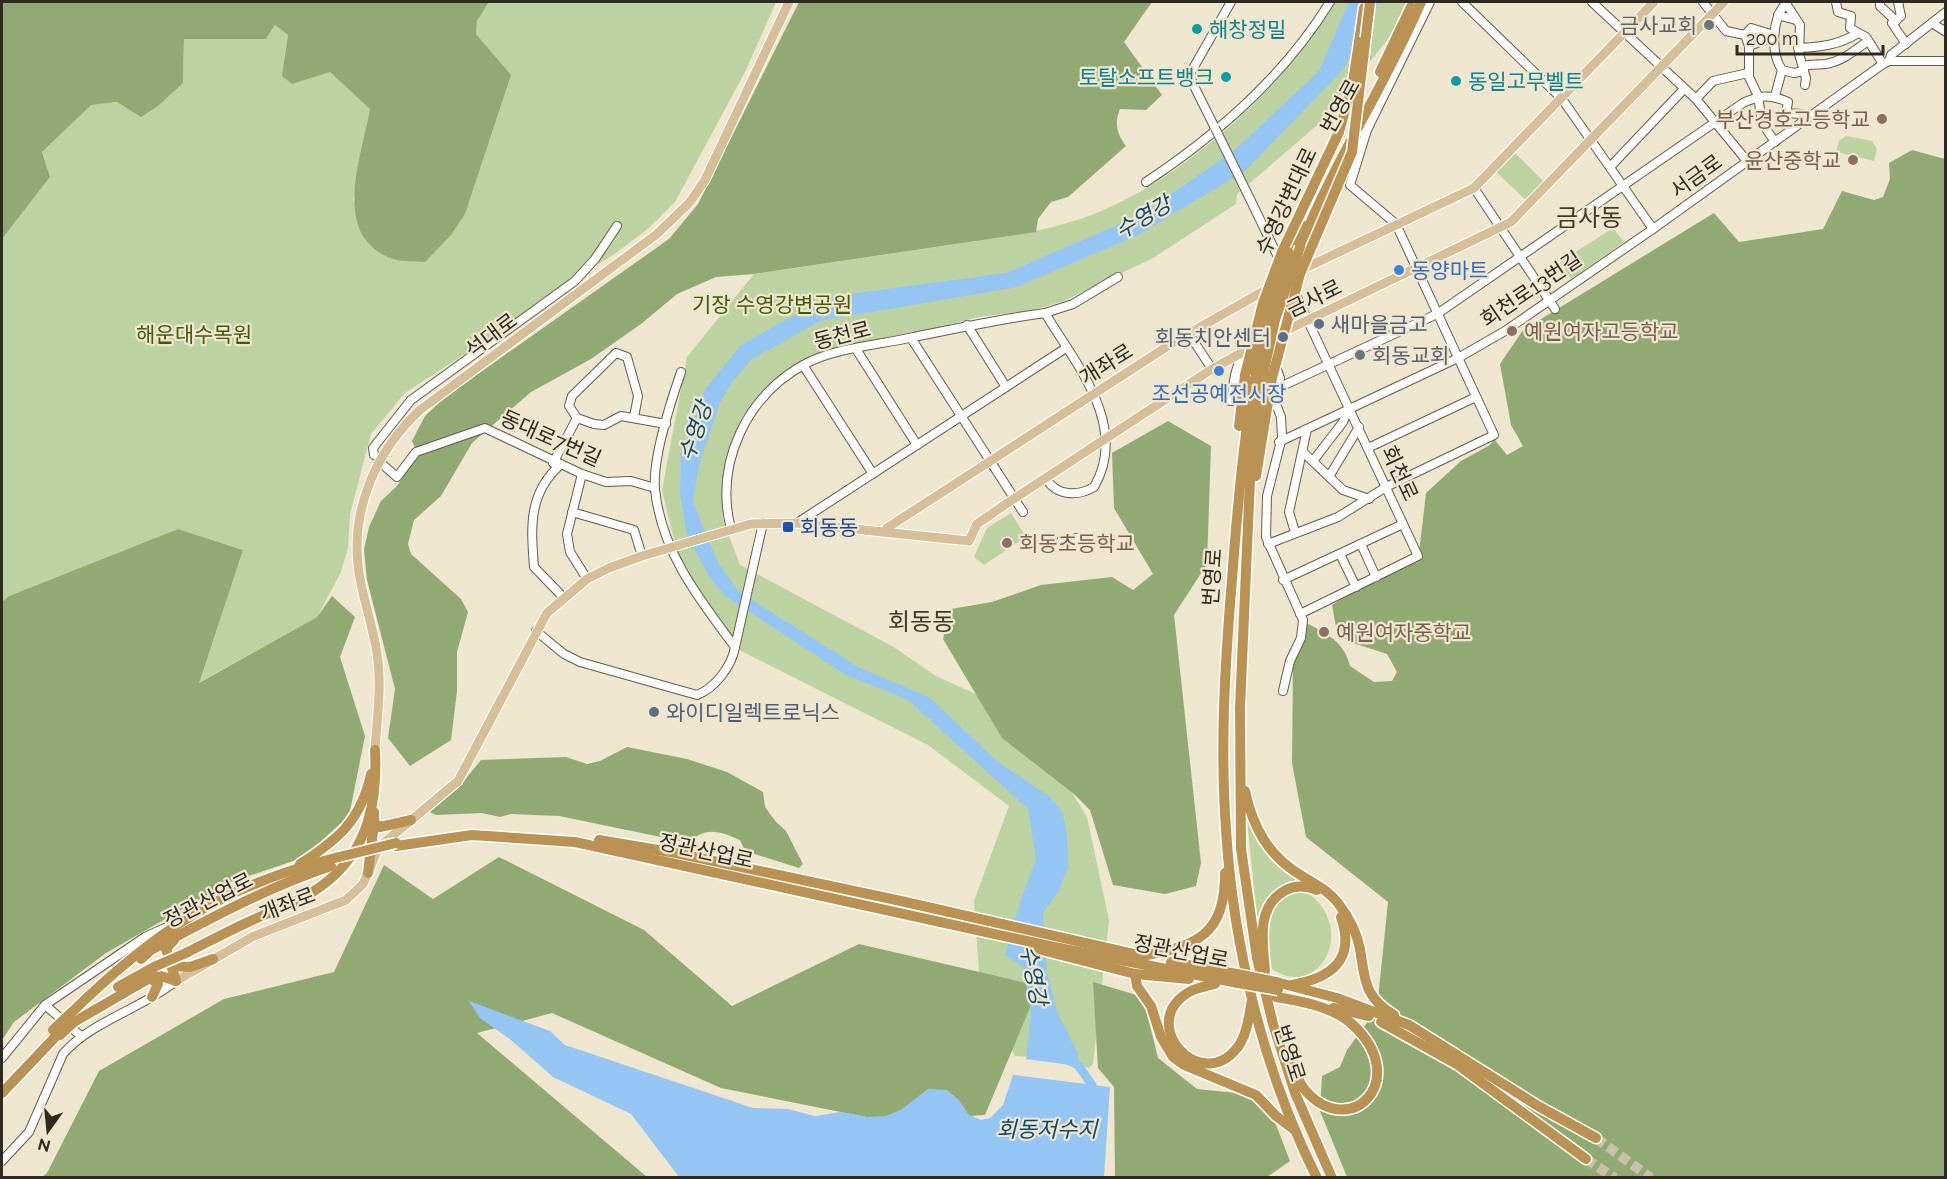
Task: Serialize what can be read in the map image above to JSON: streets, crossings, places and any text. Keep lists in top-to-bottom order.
{
  "streets": {
    "highway": ["번영로", "수영강변대로", "정관산업로"],
    "main road": ["금사로", "석대로", "개좌로"],
    "street": [
      "서금로",
      "회천로13번길",
      "동천로",
      "동대로7번길",
      "회천로"
    ]
  },
  "crossings": [
    ["번영로", "수영강변대로"],
    ["서금로", "회천로13번길"],
    ["회천로13번길", "회천로"],
    ["금사로", "개좌로"],
    ["금사로", "회천로"],
    ["동천로", "개좌로"],
    ["개좌로", "회천로"]
  ],
  "districts": ["금사동", "회동동"],
  "water": ["수영강", "회동저수지"],
  "parks": ["기장 수영강변공원", "해운대수목원"],
  "places": {
    "other": [
      "금사교회",
      "해창정밀",
      "토탈소프트뱅크",
      "동일고무벨트",
      "부산경호고등학교",
      "윤산중학교",
      "동양마트",
      "새마을금고",
      "예원여자고등학교",
      "회동치안센터",
      "회동교회",
      "조선공예전시장",
      "회동초등학교",
      "예원여자중학교",
      "와이디일렉트로닉스"
    ],
    "transit": ["회동동"]
  },
  "scale_bar": "200 m",
  "north": "bottom"
}
